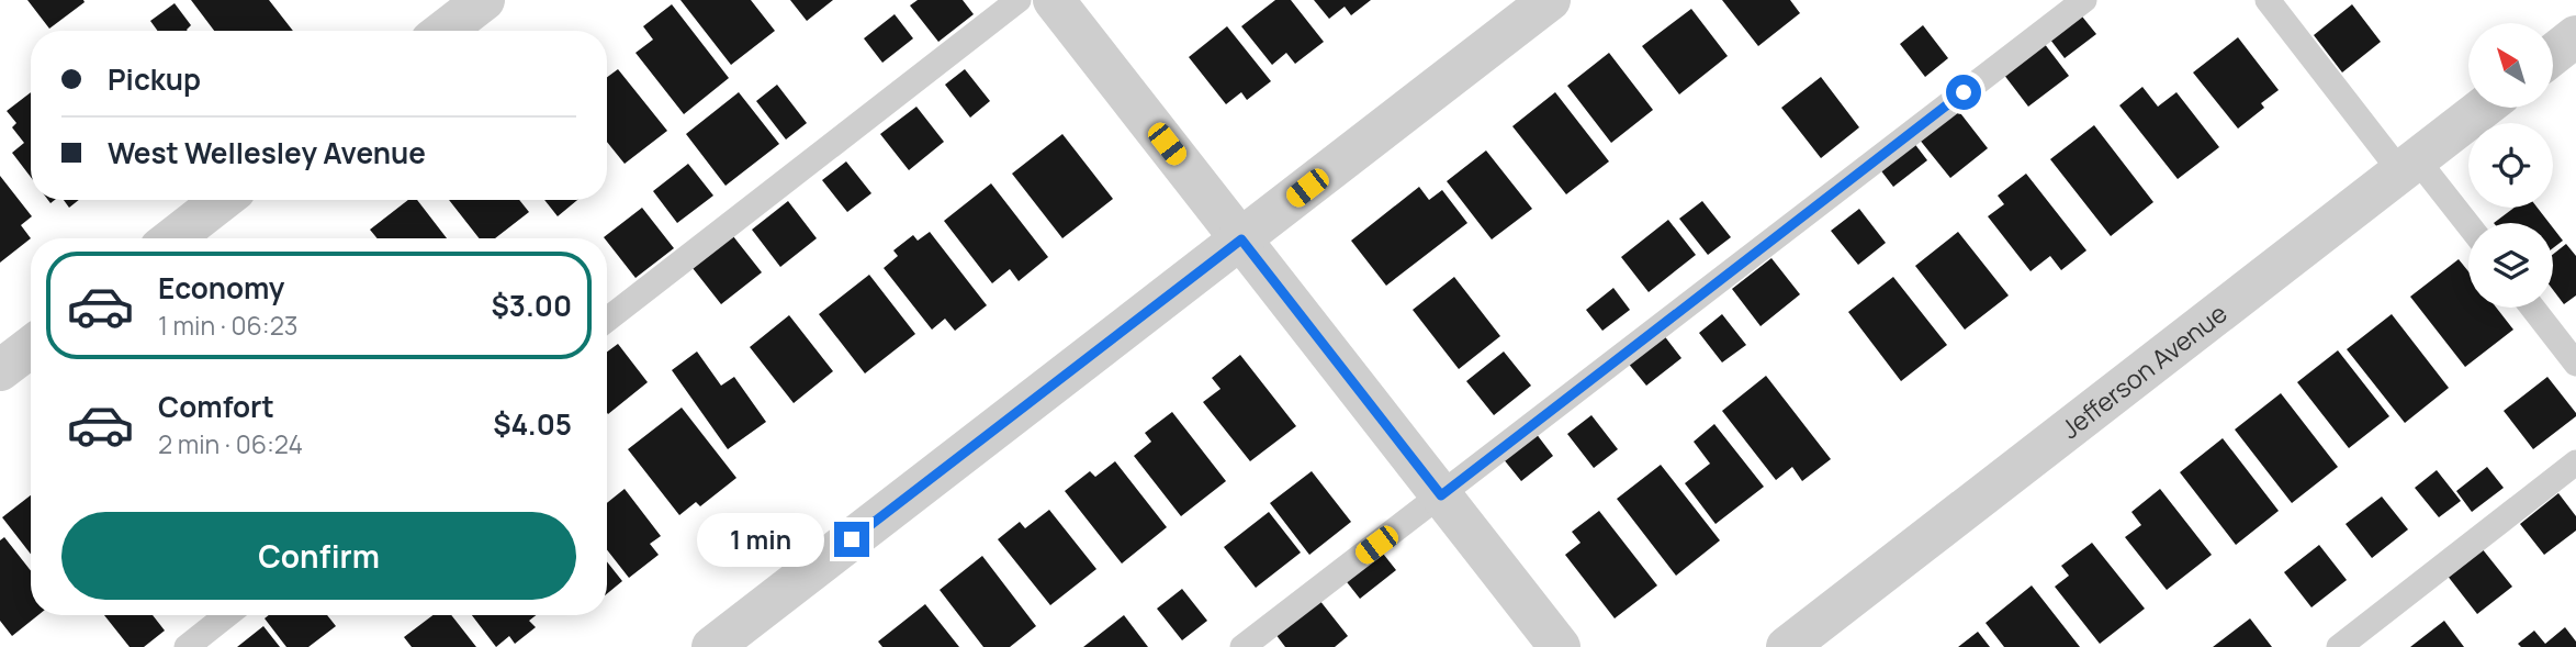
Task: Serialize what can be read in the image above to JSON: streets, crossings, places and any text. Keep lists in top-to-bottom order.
{
  "streets": {
    "street": ["Jefferson Avenue"]
  },
  "north": "top left",
  "page": {
    "banner": ["Pickup", "West Wellesley Avenue"],
    "list": [
      {
        "name": "Economy",
        "note": "1 min · 06:23",
        "value": "$3.00"
      },
      {
        "name": "Comfort",
        "note": "2 min · 06:24",
        "value": "$4.05"
      }
    ],
    "buttons": "Confirm",
    "bubble": "1 min"
  }
}
